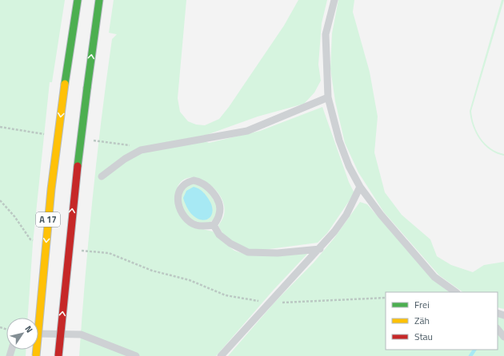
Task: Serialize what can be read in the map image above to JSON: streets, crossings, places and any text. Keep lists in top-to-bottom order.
{
  "streets": {
    "highway": ["A 17"]
  },
  "legend": ["Frei", "Zäh", "Stau"],
  "north": "top right"
}
